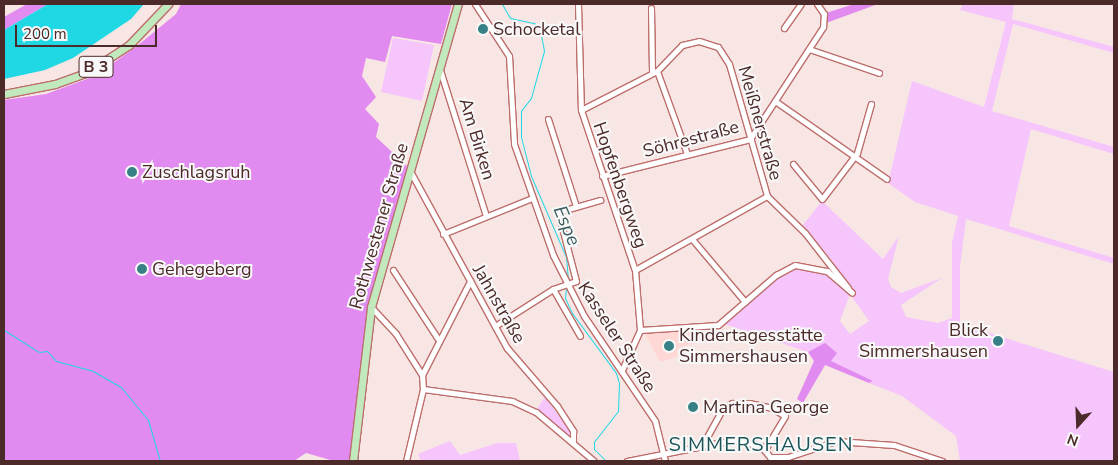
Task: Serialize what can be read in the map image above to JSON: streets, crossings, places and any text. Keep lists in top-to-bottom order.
{
  "streets": {
    "main road": ["B 3", "Rothwestener Straße"],
    "street": [
      "Meißnerstraße",
      "Am Birken",
      "Söhrestraße",
      "Hopfenbergweg",
      "Jahnstraße",
      "Kasseler Straße"
    ]
  },
  "crossings": [
    ["Meißnerstraße", "Söhrestraße"],
    ["Meißnerstraße", "Hopfenbergweg"],
    ["Am Birken", "Rothwestener Straße"],
    ["Söhrestraße", "Hopfenbergweg"],
    ["Hopfenbergweg", "Kasseler Straße"],
    ["Rothwestener Straße", "Jahnstraße"]
  ],
  "districts": ["SIMMERSHAUSEN"],
  "water": ["Espe"],
  "places": [
    "Schocketal",
    "Zuschlagsruh",
    "Gehegeberg",
    "Blick Simmershausen",
    "Kindertagesstätte Simmershausen",
    "Martina George"
  ],
  "scale_bar": "200 m",
  "north": "bottom"
}
